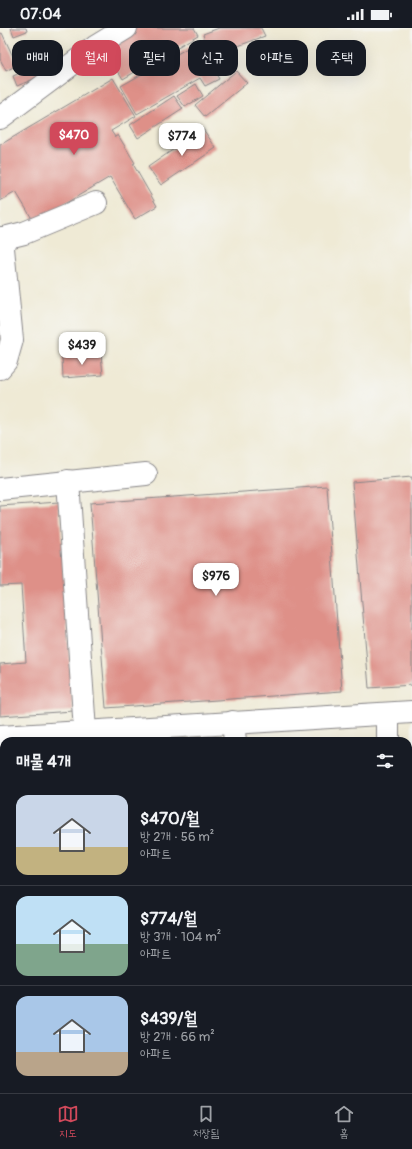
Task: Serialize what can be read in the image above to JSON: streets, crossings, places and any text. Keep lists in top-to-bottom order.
{
  "page": {
    "status": "07:04",
    "chip": [
      "매매",
      "월세",
      "필터",
      "신규",
      "아파트",
      "주택"
    ],
    "price": [
      "$470",
      "$774",
      "$439",
      "$976"
    ],
    "heading": "매물 4개",
    "list": [
      {
        "name": "$470/월",
        "note": "방 2개 · 56 m² · 아파트"
      },
      {
        "name": "$774/월",
        "note": "방 3개 · 104 m² · 아파트"
      },
      {
        "name": "$439/월",
        "note": "방 2개 · 66 m² · 아파트"
      }
    ],
    "tabs": ["지도", "저장됨", "홈"]
  }
}
